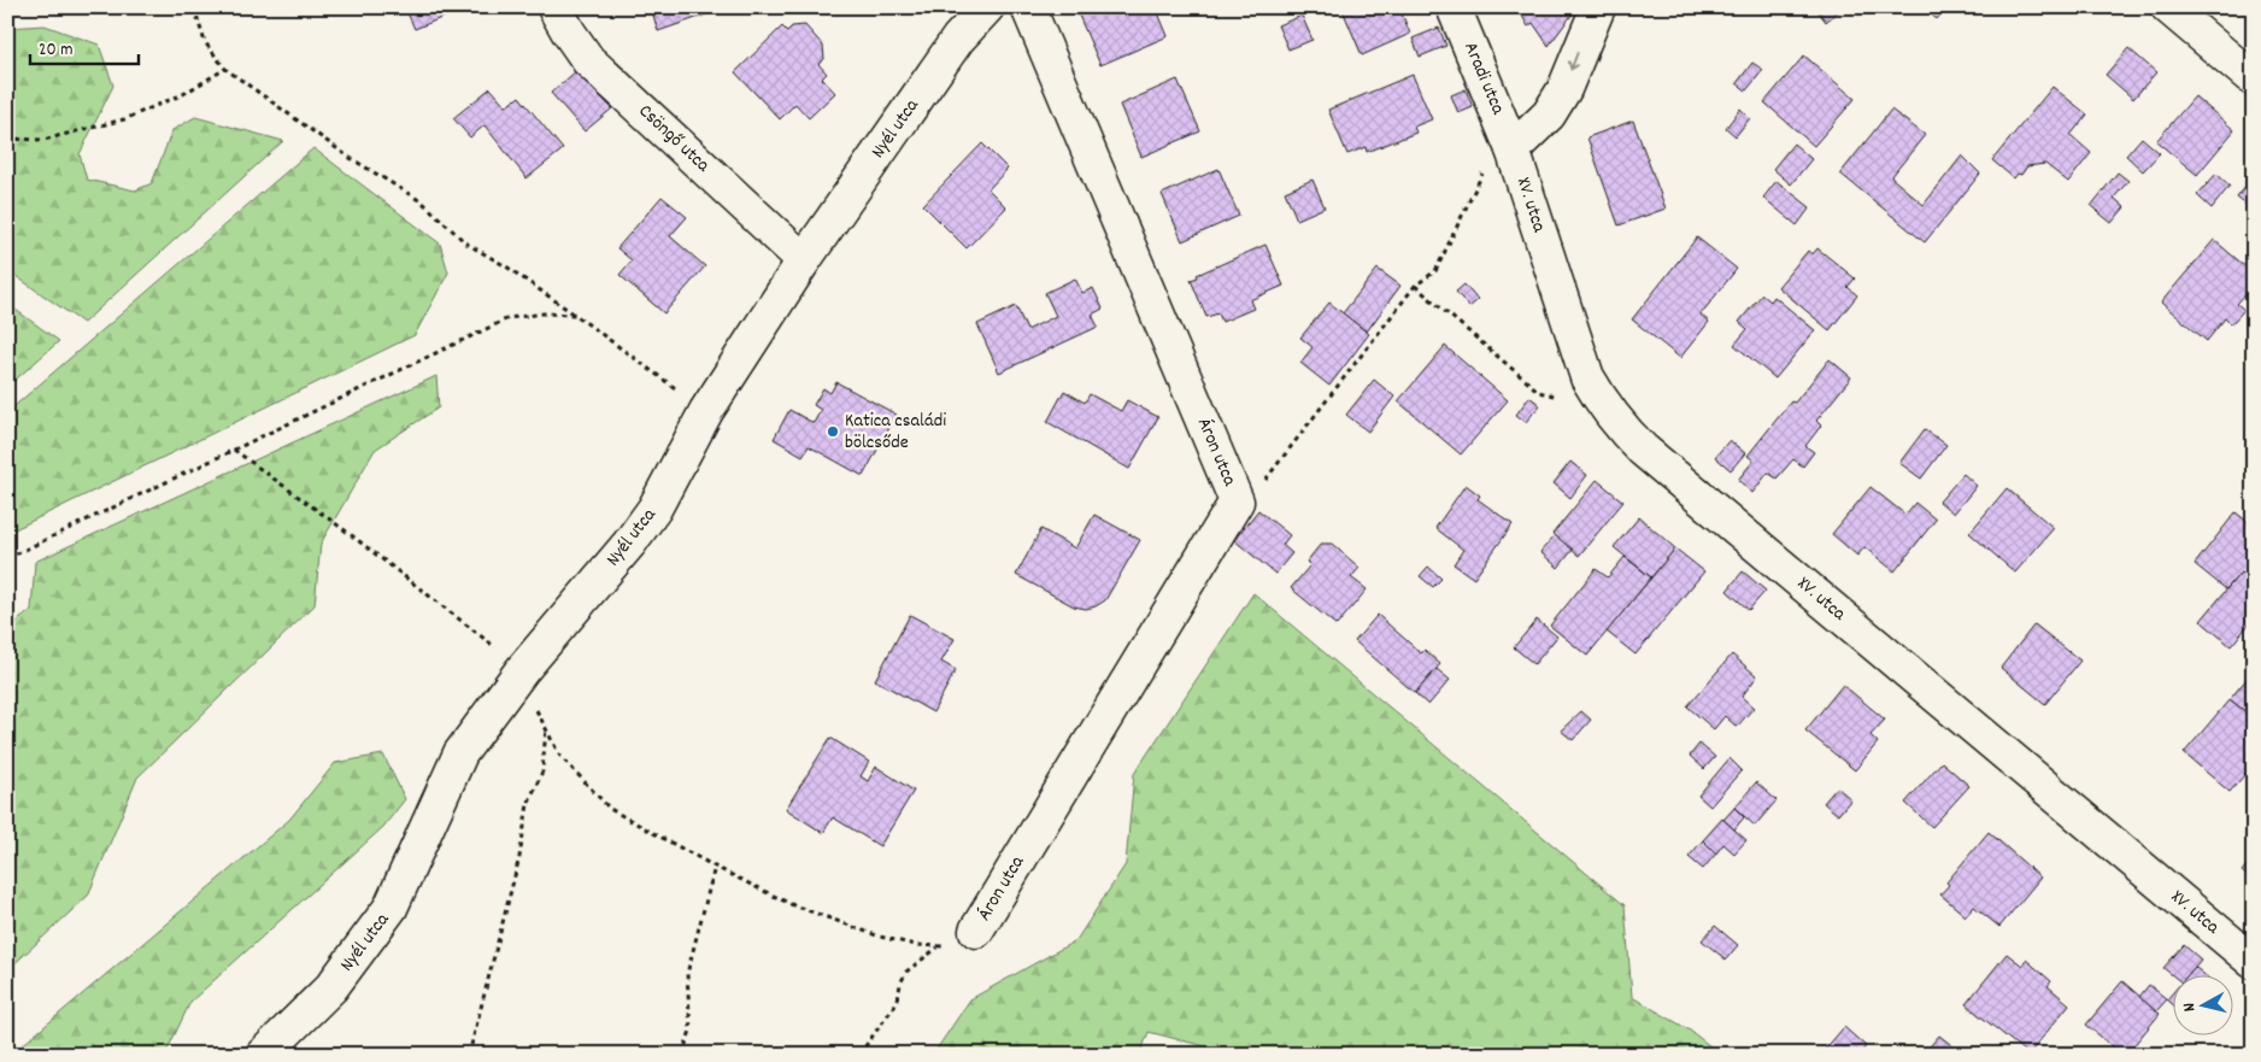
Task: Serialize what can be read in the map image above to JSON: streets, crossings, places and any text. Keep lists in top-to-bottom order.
{
  "streets": {
    "street": [
      "Aradi utca",
      "Nyél utca",
      "Csöngő utca",
      "XV. utca",
      "Áron utca"
    ]
  },
  "crossings": [
    ["Aradi utca", "XV. utca"],
    ["Nyél utca", "Csöngő utca"]
  ],
  "places": ["Katica családi bölcsőde"],
  "scale_bar": "20 m",
  "north": "left"
}
